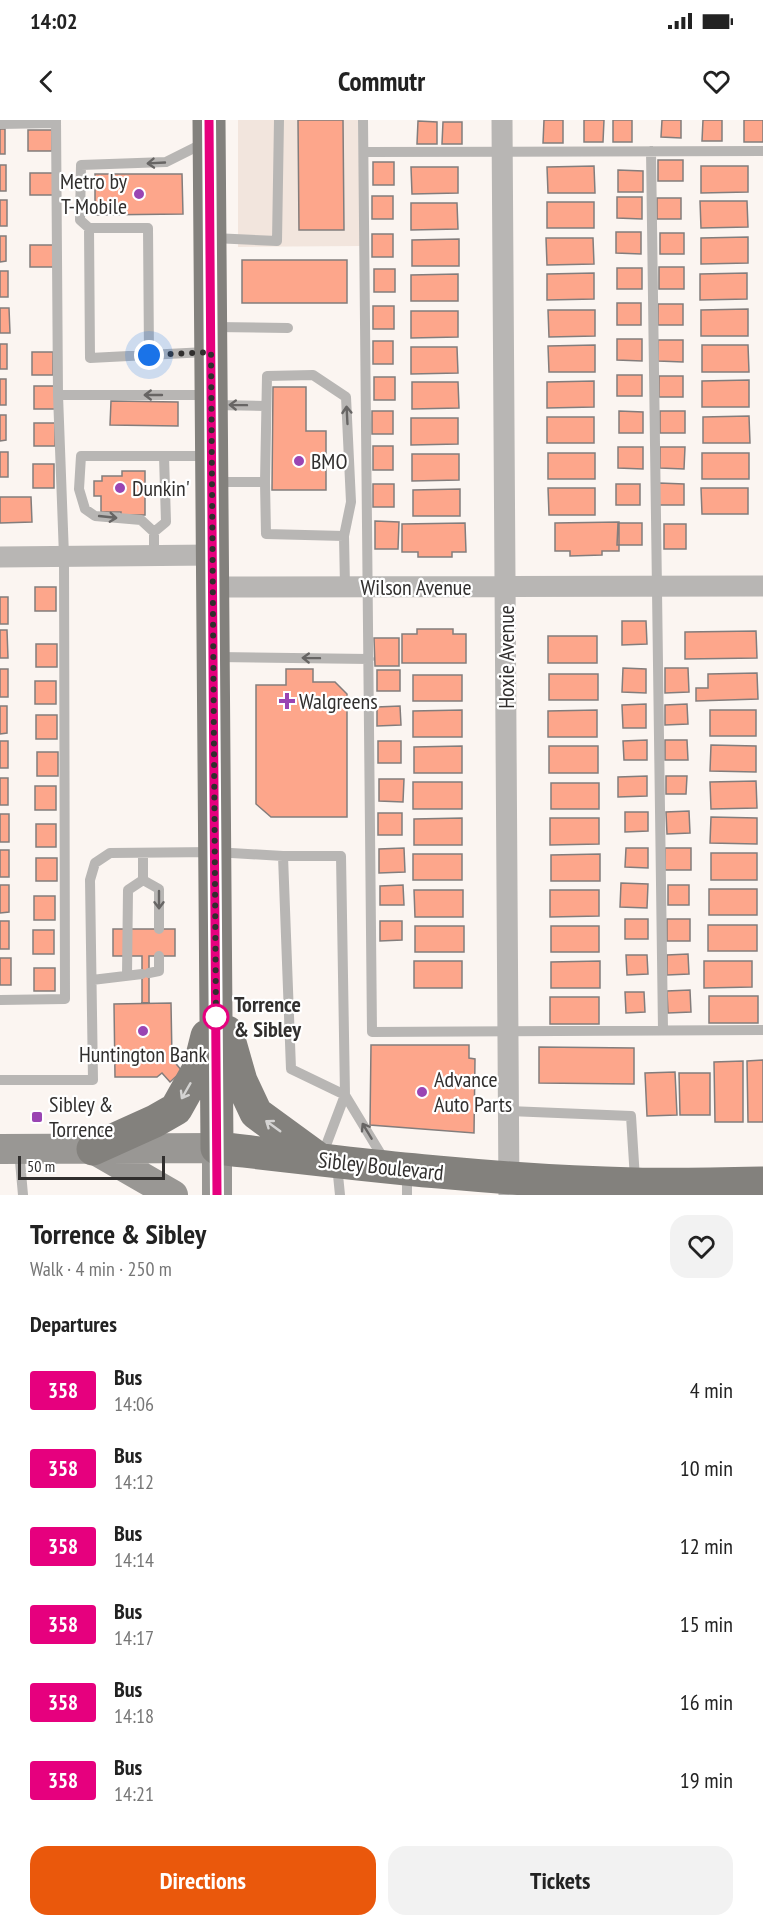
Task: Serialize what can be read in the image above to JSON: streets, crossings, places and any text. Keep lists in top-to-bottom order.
{
  "streets": {
    "main road": ["Sibley Boulevard"],
    "street": ["Wilson Avenue", "Hoxie Avenue"]
  },
  "crossings": [
    ["Wilson Avenue", "Hoxie Avenue"],
    ["Hoxie Avenue", "Sibley Boulevard"]
  ],
  "places": {
    "other": [
      "Metro by T-Mobile",
      "BMO",
      "Dunkin'",
      "Torrence & Sibley",
      "Huntington Bank",
      "Advance Auto Parts"
    ],
    "health": ["Walgreens"],
    "transit": ["Sibley & Torrence"]
  },
  "lines": ["bus line 358"],
  "scale_bar": "50 m",
  "page": {
    "status": "14:02",
    "header": "Commutr",
    "scale": "50 m",
    "heading": [
      ["Torrence & Sibley", "Walk · 4 min · 250 m"],
      "Departures"
    ],
    "list": [
      {
        "mark": "358",
        "name": "Bus",
        "note": "14:06",
        "value": "4 min"
      },
      {
        "mark": "358",
        "name": "Bus",
        "note": "14:12",
        "value": "10 min"
      },
      {
        "mark": "358",
        "name": "Bus",
        "note": "14:14",
        "value": "12 min"
      },
      {
        "mark": "358",
        "name": "Bus",
        "note": "14:17",
        "value": "15 min"
      },
      {
        "mark": "358",
        "name": "Bus",
        "note": "14:18",
        "value": "16 min"
      },
      {
        "mark": "358",
        "name": "Bus",
        "note": "14:21",
        "value": "19 min"
      }
    ],
    "buttons": ["Directions", "Tickets"]
  }
}
